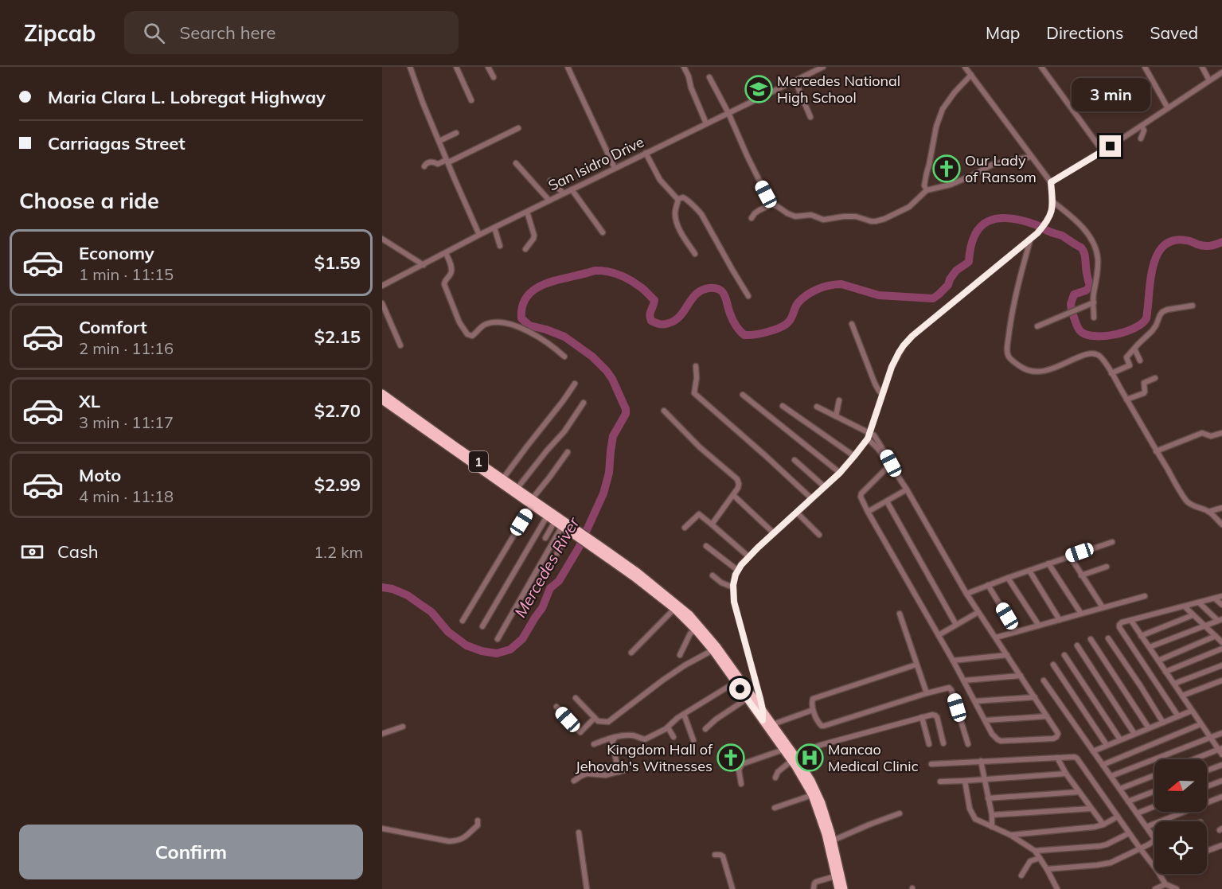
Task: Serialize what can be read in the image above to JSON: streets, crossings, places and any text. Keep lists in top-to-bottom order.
{
  "streets": {
    "highway": ["1"],
    "street": ["San Isidro Drive"]
  },
  "water": ["Mercedes River"],
  "places": {
    "school or university": ["Mercedes National High School"],
    "church": ["Our Lady of Ransom", "Kingdom Hall of Jehovah's Witnesses"],
    "hospital": ["Mancao Medical Clinic"]
  },
  "north": "left",
  "page": {
    "header": "Zipcab",
    "search": "Search here",
    "nav": ["Map", "Directions", "Saved"],
    "banner": ["Maria Clara L. Lobregat Highway", "Carriagas Street"],
    "bubble": "3 min",
    "heading": "Choose a ride",
    "list": [
      {
        "name": "Economy",
        "note": "1 min · 11:15",
        "value": "$1.59"
      },
      {
        "name": "Comfort",
        "note": "2 min · 11:16",
        "value": "$2.15"
      },
      {
        "name": "XL",
        "note": "3 min · 11:17",
        "value": "$2.70"
      },
      {
        "name": "Moto",
        "note": "4 min · 11:18",
        "value": "$2.99"
      }
    ],
    "pay": ["Cash", "1.2 km"],
    "buttons": "Confirm"
  }
}
